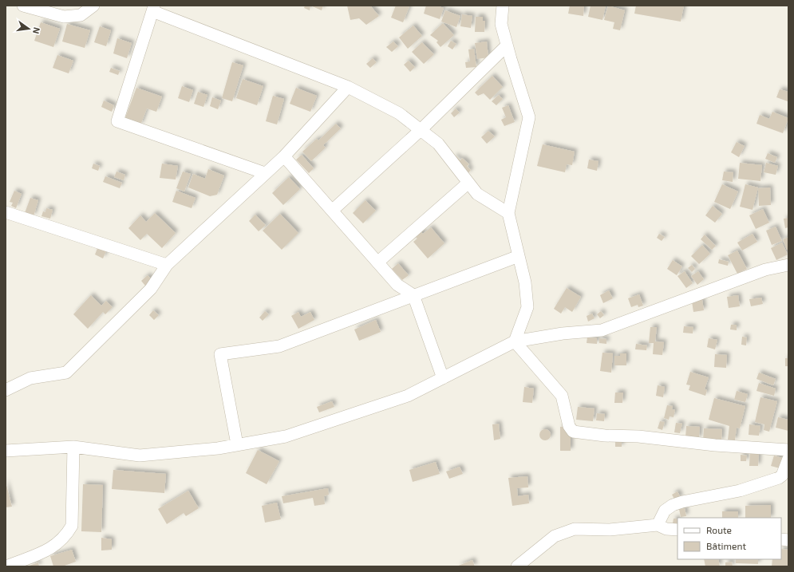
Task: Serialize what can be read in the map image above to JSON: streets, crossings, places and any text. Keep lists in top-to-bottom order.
{
  "legend": ["Route", "Bâtiment"],
  "north": "right"
}
